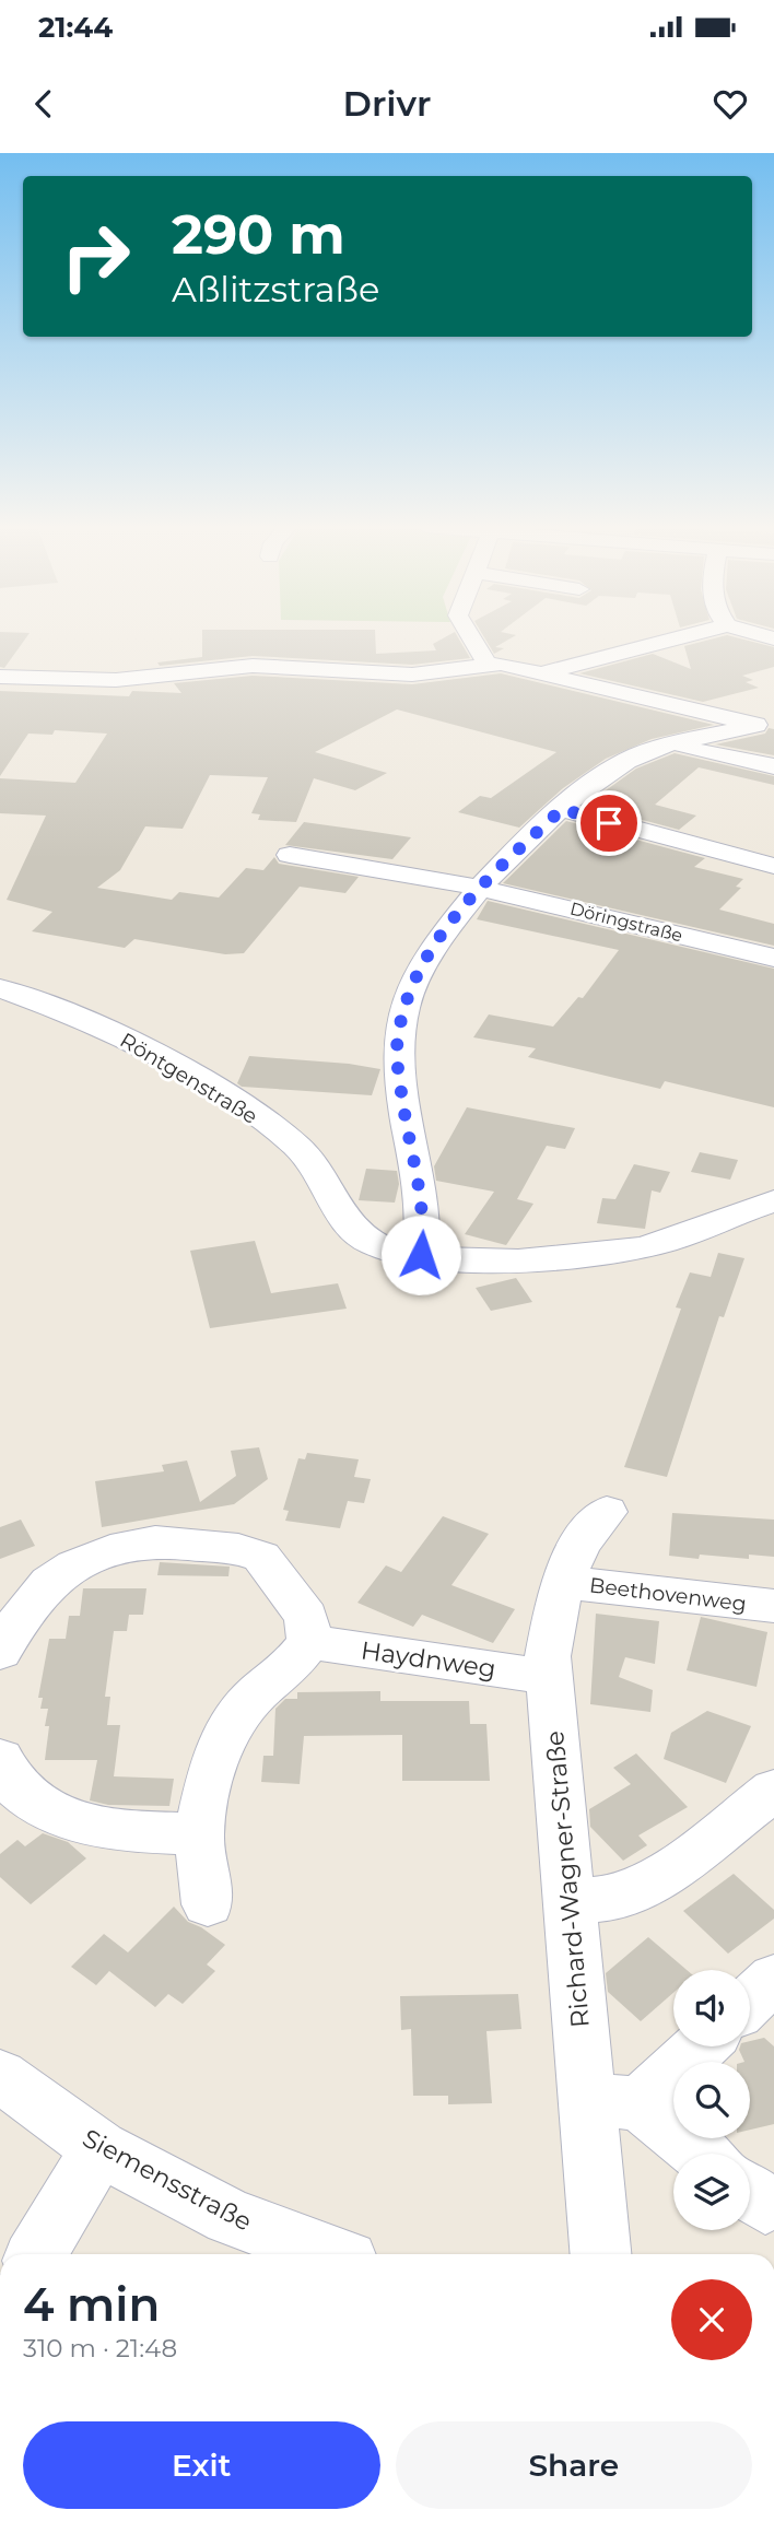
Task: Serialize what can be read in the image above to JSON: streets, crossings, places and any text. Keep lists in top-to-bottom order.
{
  "streets": {
    "street": [
      "Döringstraße",
      "Röntgenstraße",
      "Beethovenweg",
      "Haydnweg",
      "Richard-Wagner-Straße",
      "Siemensstraße"
    ]
  },
  "crossings": [
    ["Beethovenweg", "Richard-Wagner-Straße"],
    ["Haydnweg", "Richard-Wagner-Straße"]
  ],
  "page": {
    "status": "21:44",
    "header": "Drivr",
    "turn": ["290 m", "Aßlitzstraße"],
    "heading": ["4 min", "310 m · 21:48"],
    "buttons": ["Exit", "Share"]
  }
}
